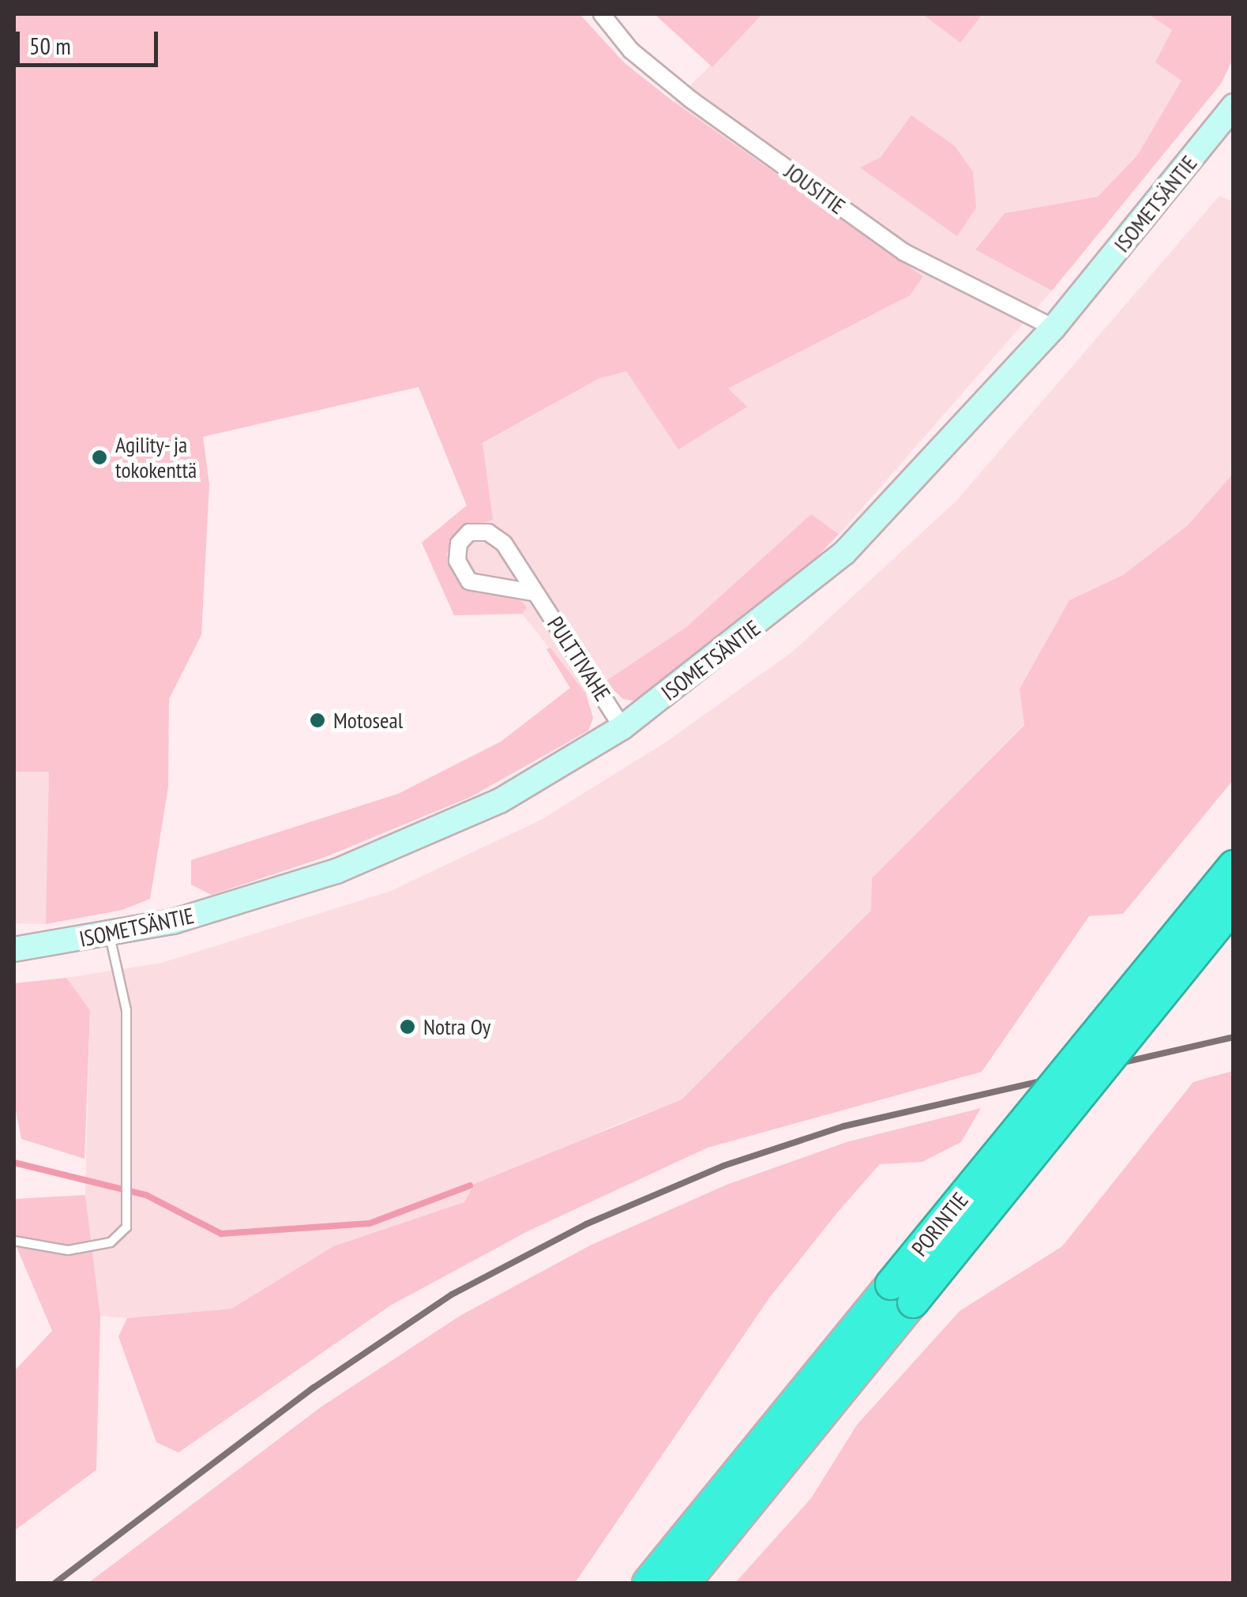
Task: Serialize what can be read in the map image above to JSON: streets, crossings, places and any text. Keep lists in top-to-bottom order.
{
  "streets": {
    "highway": ["PORINTIE"],
    "main road": ["ISOMETSÄNTIE"],
    "street": ["JOUSITIE", "PULTTIVAHE"]
  },
  "crossings": [
    ["JOUSITIE", "ISOMETSÄNTIE"],
    ["ISOMETSÄNTIE", "PULTTIVAHE"]
  ],
  "places": ["Agility- ja tokokenttä", "Motoseal", "Notra Oy"],
  "scale_bar": "50 m"
}
